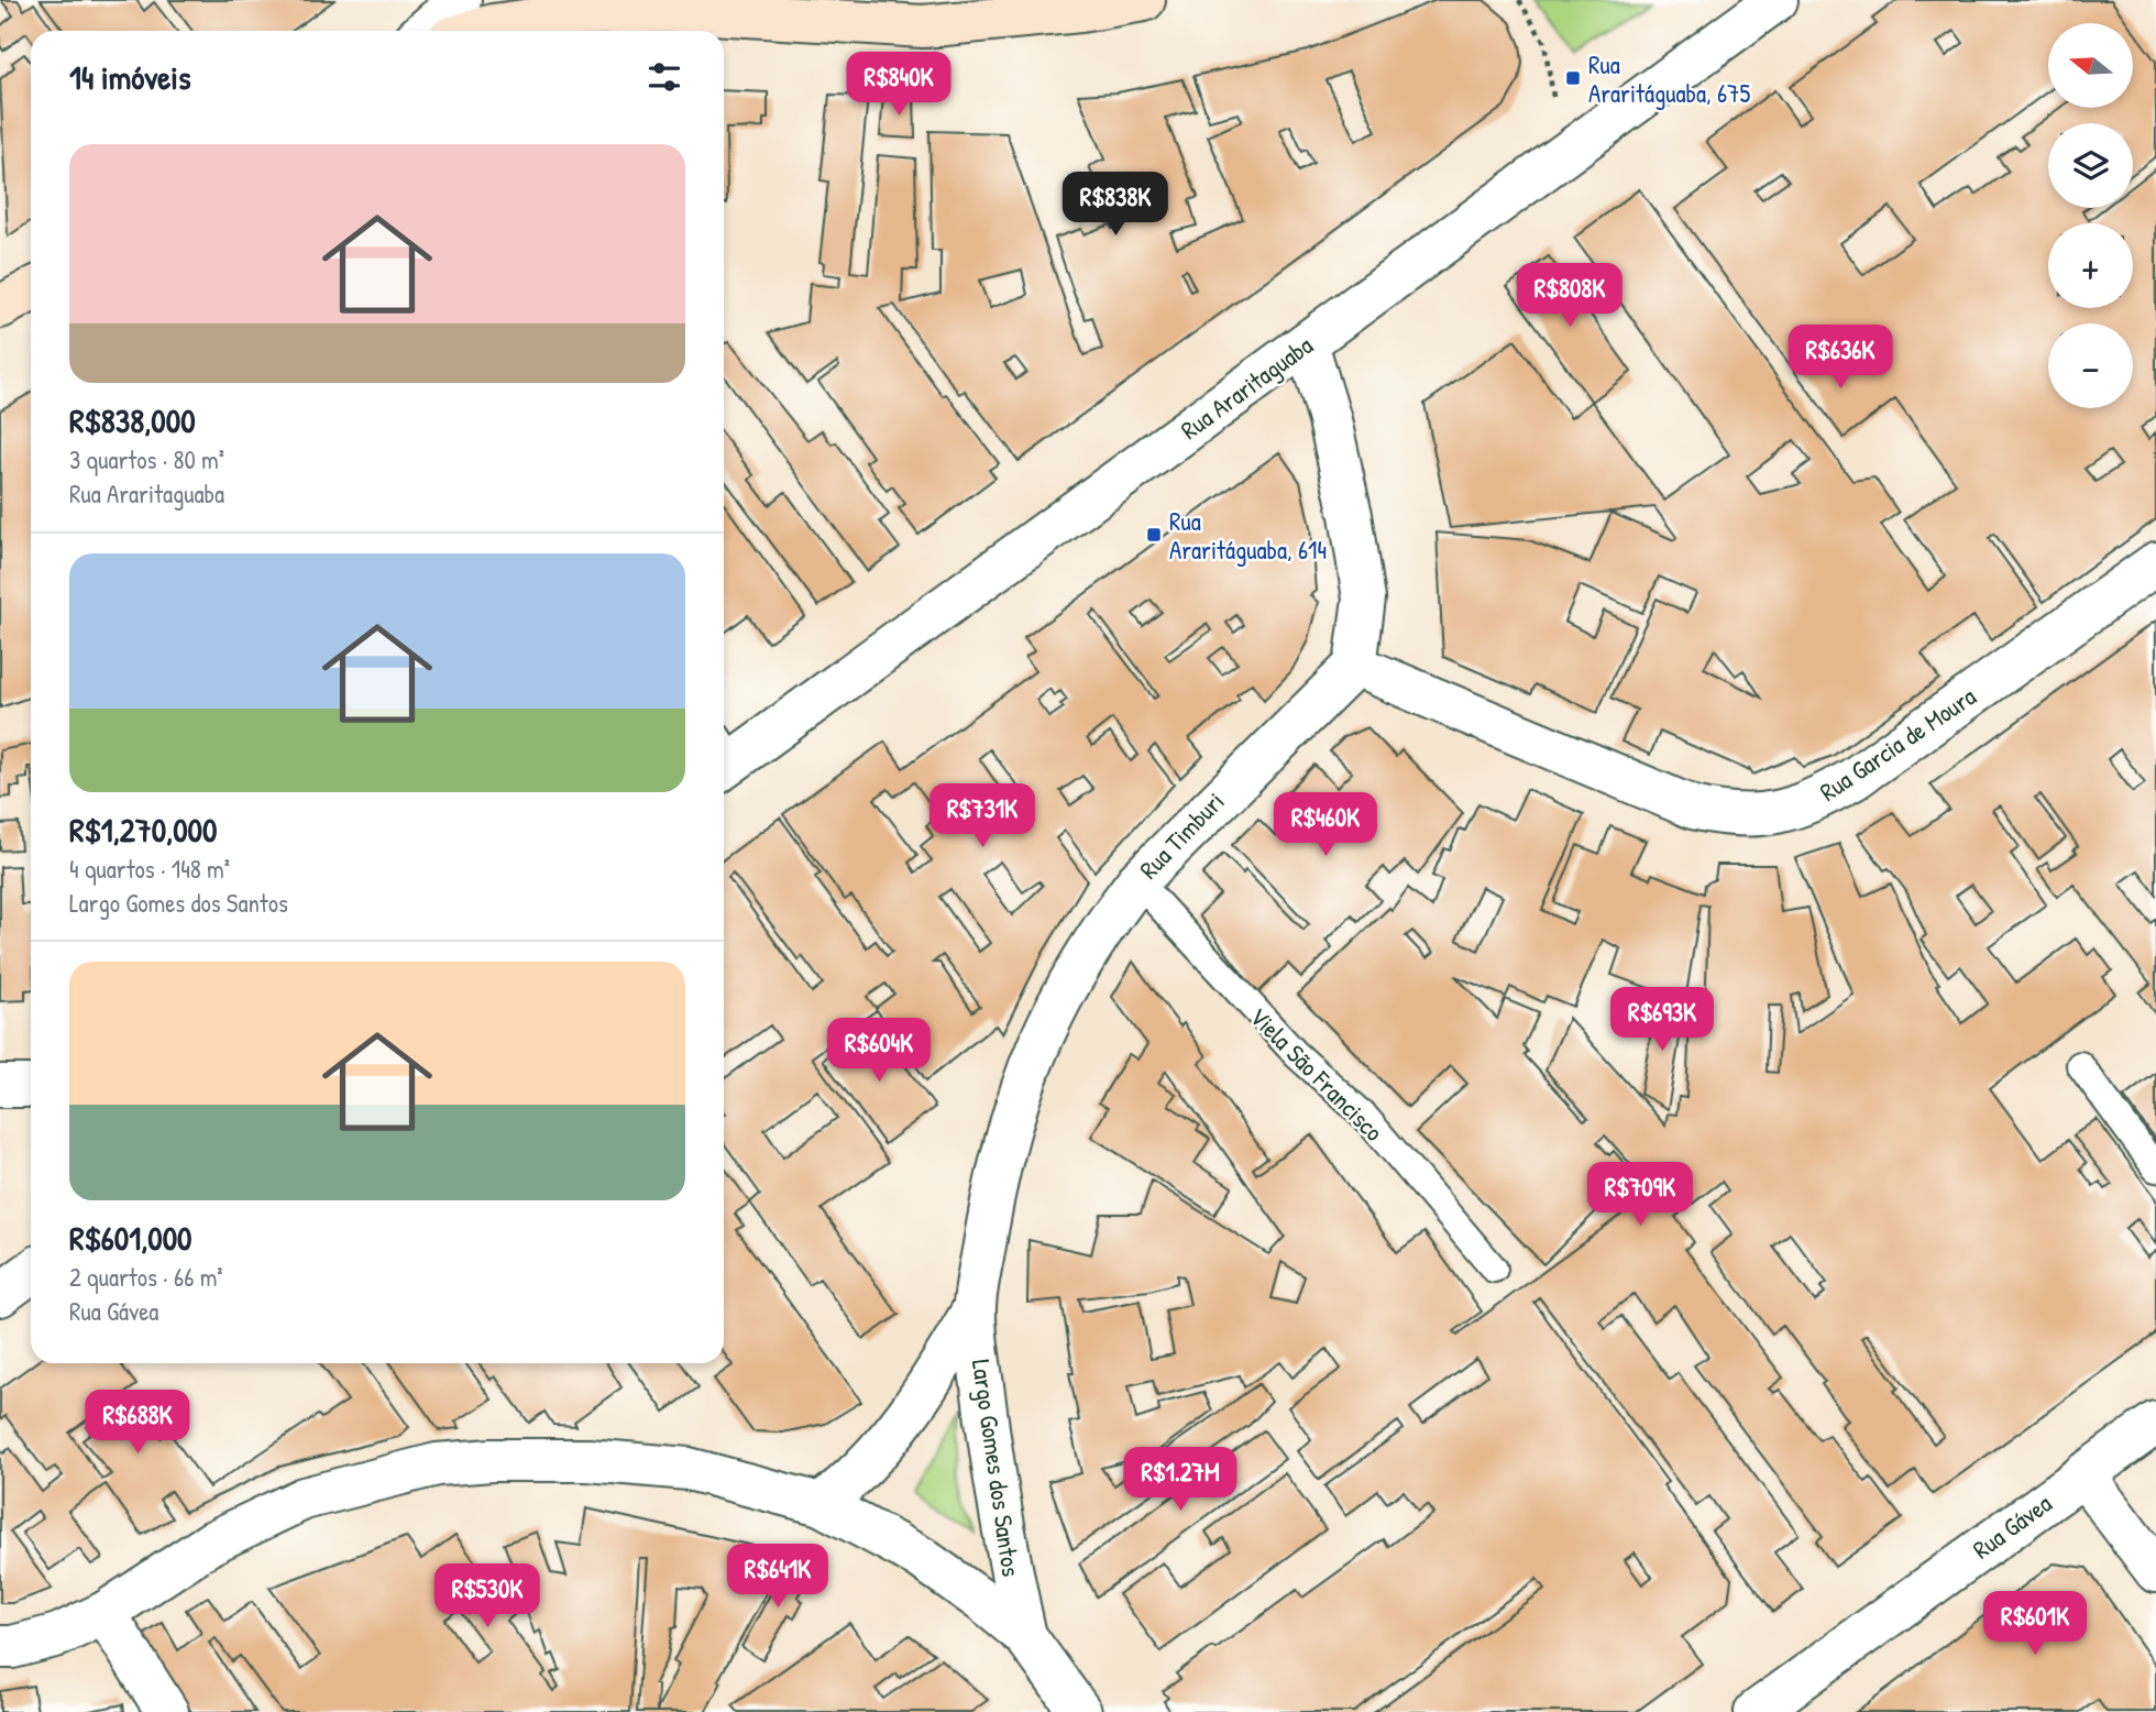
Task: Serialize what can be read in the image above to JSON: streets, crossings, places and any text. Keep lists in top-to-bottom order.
{
  "streets": {
    "street": [
      "Rua Araritaguaba",
      "Rua Garcia de Moura",
      "Rua Timburi",
      "Largo Gomes dos Santos",
      "Rua Gávea"
    ],
    "lane": ["Viela São Francisco"]
  },
  "crossings": [
    ["Rua Garcia de Moura", "Rua Timburi"],
    ["Rua Timburi", "Viela São Francisco"],
    ["Rua Timburi", "Largo Gomes dos Santos"]
  ],
  "places": {
    "transit": ["Rua Araritáguaba, 675", "Rua Araritáguaba, 614"]
  },
  "north": "left",
  "page": {
    "map_buttons": ["+", "−"],
    "heading": "14 imóveis",
    "price": [
      "R$840K",
      "R$838K",
      "R$808K",
      "R$636K",
      "R$731K",
      "R$460K",
      "R$693K",
      "R$604K",
      "R$709K",
      "R$688K",
      "R$1.27M",
      "R$641K",
      "R$530K",
      "R$601K"
    ],
    "list": [
      {
        "name": "R$838,000",
        "note": "3 quartos · 80 m² · Rua Araritaguaba"
      },
      {
        "name": "R$1,270,000",
        "note": "4 quartos · 148 m² · Largo Gomes dos Santos"
      },
      {
        "name": "R$601,000",
        "note": "2 quartos · 66 m² · Rua Gávea"
      }
    ]
  }
}
